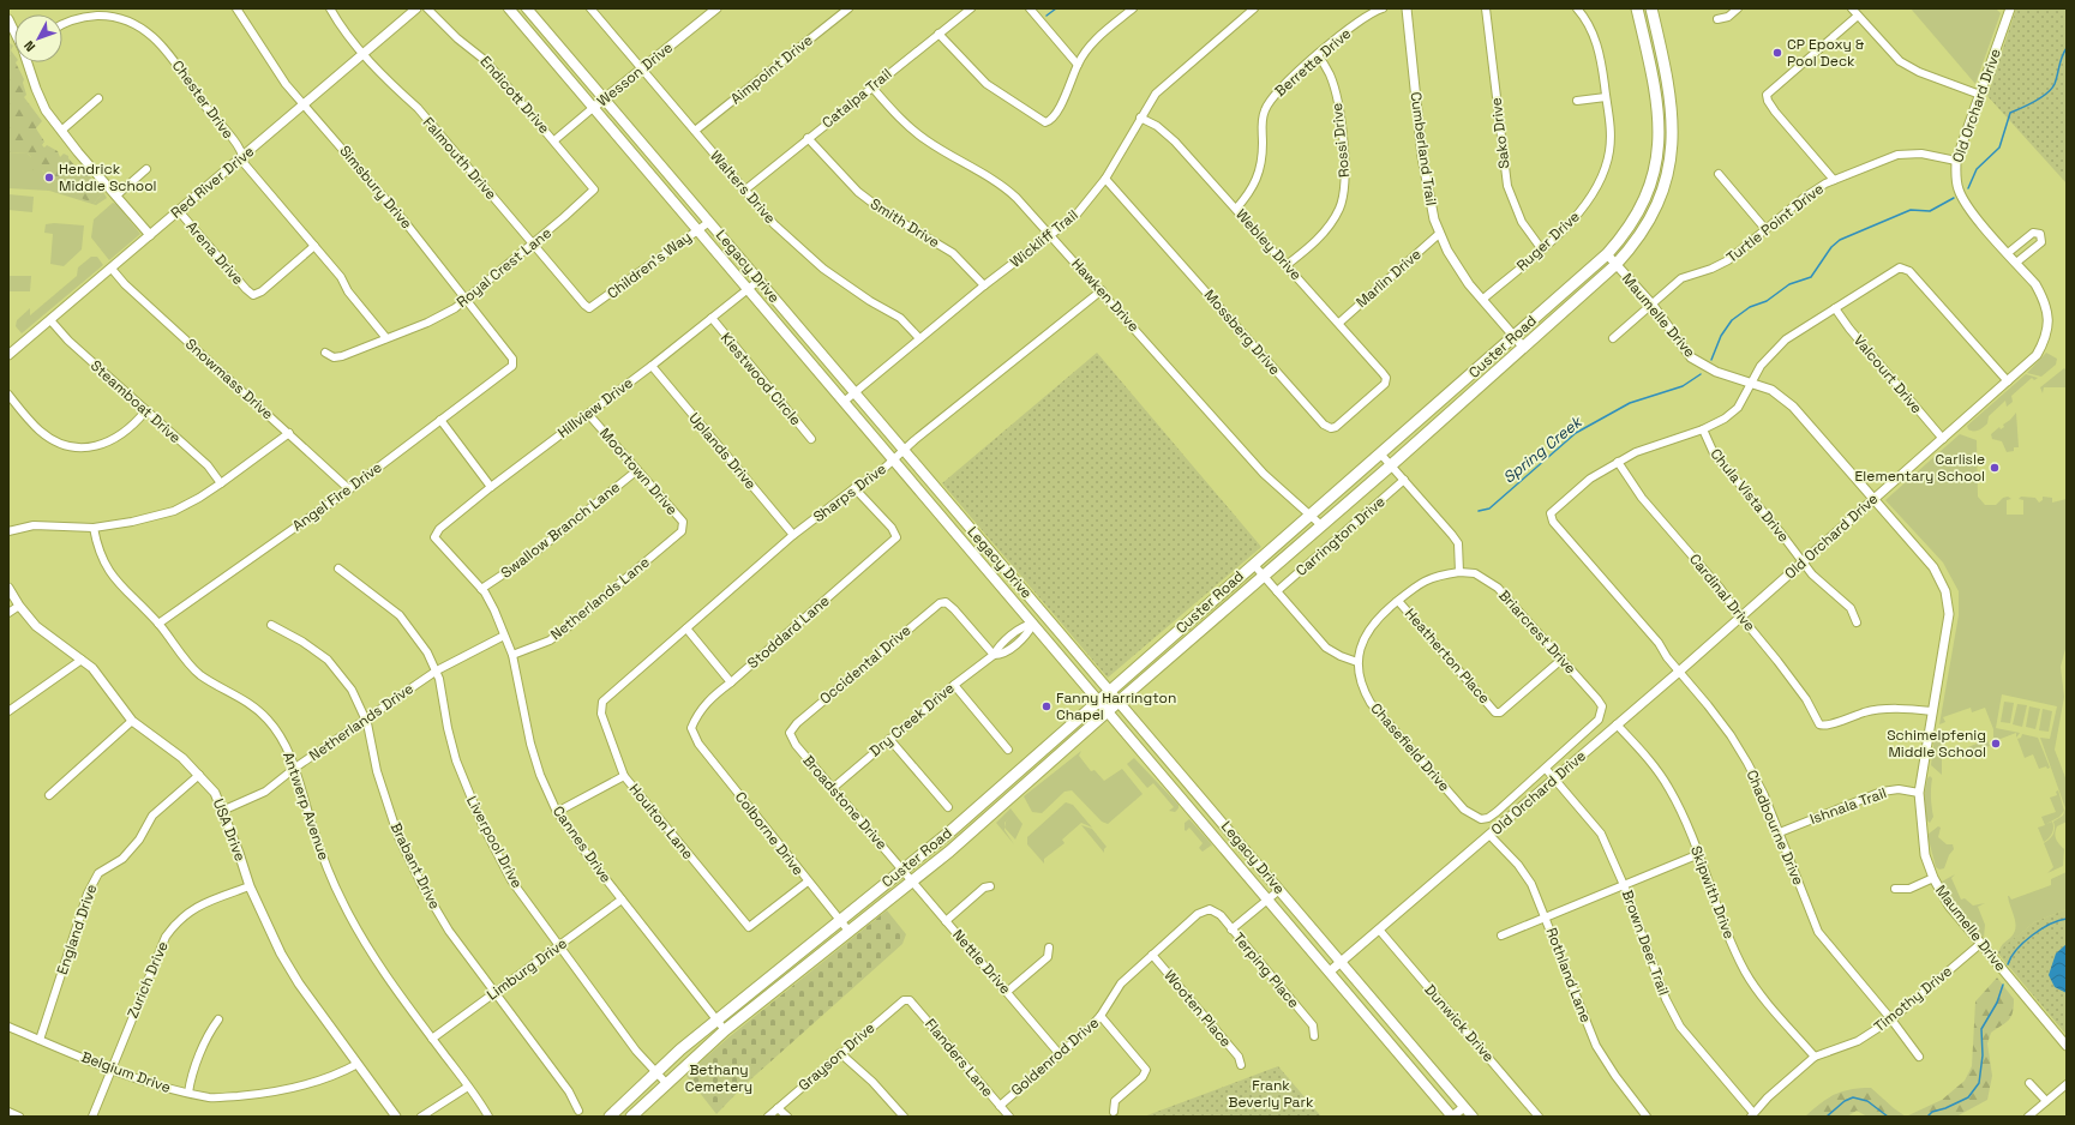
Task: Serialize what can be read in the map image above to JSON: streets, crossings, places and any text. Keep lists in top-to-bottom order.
{
  "streets": {
    "main road": ["Legacy Drive", "Custer Road"],
    "street": [
      "Berretta Drive",
      "Aimpoint Drive",
      "Wesson Drive",
      "Endicott Drive",
      "Catalpa Trail",
      "Chester Drive",
      "Old Orchard Drive",
      "Sako Drive",
      "Rossi Drive",
      "Cumberland Trail",
      "Falmouth Drive",
      "Red River Drive",
      "Simsbury Drive",
      "Walters Drive",
      "Smith Drive",
      "Turtle Point Drive",
      "Wickliff Trail",
      "Ruger Drive",
      "Webley Drive",
      "Arena Drive",
      "Children's Way",
      "Royal Crest Lane",
      "Marlin Drive",
      "Hawken Drive",
      "Maumelle Drive",
      "Mossberg Drive",
      "Valcourt Drive",
      "Snowmass Drive",
      "Kiestwood Circle",
      "Steamboat Drive",
      "Hillview Drive",
      "Uplands Drive",
      "Moortown Drive",
      "Sharps Drive",
      "Chula Vista Drive",
      "Angel Fire Drive",
      "Swallow Branch Lane",
      "Carrington Drive",
      "Cardinal Drive",
      "Netherlands Lane",
      "Stoddard Lane",
      "Briarcrest Drive",
      "Heatherton Place",
      "Occidental Drive",
      "Dry Creek Drive",
      "Netherlands Drive",
      "Chasefield Drive",
      "Broadstone Drive",
      "Antwerp Avenue",
      "Ishnala Trail",
      "Houlton Lane",
      "Chadbourne Drive",
      "USA Drive",
      "Colborne Drive",
      "Liverpool Drive",
      "Cannes Drive",
      "Brabant Drive",
      "Skipwith Drive",
      "England Drive",
      "Brown Deer Trail",
      "Nettle Drive",
      "Limburg Drive",
      "Terping Place",
      "Rothland Lane",
      "Zurich Drive",
      "Timothy Drive",
      "Wooten Place",
      "Dunwick Drive",
      "Grayson Drive",
      "Goldenrod Drive",
      "Flanders Lane",
      "Belgium Drive"
    ]
  },
  "crossings": [
    ["Berretta Drive", "Rossi Drive"],
    ["Berretta Drive", "Webley Drive"],
    ["Aimpoint Drive", "Walters Drive"],
    ["Wesson Drive", "Endicott Drive"],
    ["Wesson Drive", "Walters Drive"],
    ["Wesson Drive", "Legacy Drive"],
    ["Endicott Drive", "Royal Crest Lane"],
    ["Catalpa Trail", "Walters Drive"],
    ["Catalpa Trail", "Smith Drive"],
    ["Catalpa Trail", "Hawken Drive"],
    ["Chester Drive", "Red River Drive"],
    ["Chester Drive", "Arena Drive"],
    ["Chester Drive", "Royal Crest Lane"],
    ["Old Orchard Drive", "Turtle Point Drive"],
    ["Old Orchard Drive", "Legacy Drive"],
    ["Old Orchard Drive", "Maumelle Drive"],
    ["Old Orchard Drive", "Valcourt Drive"],
    ["Old Orchard Drive", "Chula Vista Drive"],
    ["Old Orchard Drive", "Cardinal Drive"],
    ["Old Orchard Drive", "Chadbourne Drive"],
    ["Old Orchard Drive", "Skipwith Drive"],
    ["Old Orchard Drive", "Brown Deer Trail"],
    ["Old Orchard Drive", "Rothland Lane"],
    ["Old Orchard Drive", "Dunwick Drive"],
    ["Sako Drive", "Ruger Drive"],
    ["Rossi Drive", "Webley Drive"],
    ["Cumberland Trail", "Ruger Drive"],
    ["Cumberland Trail", "Marlin Drive"],
    ["Cumberland Trail", "Custer Road"],
    ["Falmouth Drive", "Red River Drive"],
    ["Falmouth Drive", "Children's Way"],
    ["Falmouth Drive", "Royal Crest Lane"],
    ["Red River Drive", "Simsbury Drive"],
    ["Red River Drive", "Arena Drive"],
    ["Red River Drive", "Snowmass Drive"],
    ["Red River Drive", "Steamboat Drive"],
    ["Simsbury Drive", "Royal Crest Lane"],
    ["Simsbury Drive", "Angel Fire Drive"],
    ["Walters Drive", "Wickliff Trail"],
    ["Smith Drive", "Wickliff Trail"],
    ["Turtle Point Drive", "Maumelle Drive"],
    ["Wickliff Trail", "Webley Drive"],
    ["Wickliff Trail", "Legacy Drive"],
    ["Wickliff Trail", "Hawken Drive"],
    ["Wickliff Trail", "Mossberg Drive"],
    ["Webley Drive", "Marlin Drive"],
    ["Webley Drive", "Mossberg Drive"],
    ["Children's Way", "Legacy Drive"],
    ["Legacy Drive", "Custer Road"],
    ["Legacy Drive", "Hillview Drive"],
    ["Legacy Drive", "Sharps Drive"],
    ["Legacy Drive", "Dry Creek Drive"],
    ["Hawken Drive", "Custer Road"],
    ["Hawken Drive", "Sharps Drive"],
    ["Maumelle Drive", "Custer Road"],
    ["Maumelle Drive", "Cardinal Drive"],
    ["Maumelle Drive", "Ishnala Trail"],
    ["Maumelle Drive", "Timothy Drive"],
    ["Custer Road", "Broadstone Drive"],
    ["Custer Road", "Colborne Drive"],
    ["Custer Road", "Liverpool Drive"],
    ["Custer Road", "Cannes Drive"],
    ["Custer Road", "Nettle Drive"],
    ["Snowmass Drive", "Angel Fire Drive"],
    ["Kiestwood Circle", "Hillview Drive"],
    ["Hillview Drive", "Uplands Drive"],
    ["Hillview Drive", "Moortown Drive"],
    ["Hillview Drive", "Cannes Drive"],
    ["Uplands Drive", "Sharps Drive"],
    ["Moortown Drive", "Swallow Branch Lane"],
    ["Moortown Drive", "Netherlands Lane"],
    ["Sharps Drive", "Stoddard Lane"],
    ["Sharps Drive", "Houlton Lane"],
    ["Angel Fire Drive", "Antwerp Avenue"],
    ["Swallow Branch Lane", "Cannes Drive"],
    ["Cardinal Drive", "Chadbourne Drive"],
    ["Netherlands Lane", "Cannes Drive"],
    ["Stoddard Lane", "Colborne Drive"],
    ["Briarcrest Drive", "Heatherton Place"],
    ["Briarcrest Drive", "Chasefield Drive"],
    ["Briarcrest Drive", "Brown Deer Trail"],
    ["Occidental Drive", "Dry Creek Drive"],
    ["Occidental Drive", "Broadstone Drive"],
    ["Dry Creek Drive", "Broadstone Drive"],
    ["Netherlands Drive", "Antwerp Avenue"],
    ["Netherlands Drive", "USA Drive"],
    ["Netherlands Drive", "Liverpool Drive"],
    ["Netherlands Drive", "Cannes Drive"],
    ["Netherlands Drive", "Brabant Drive"],
    ["Chasefield Drive", "Brown Deer Trail"],
    ["Broadstone Drive", "Nettle Drive"],
    ["Antwerp Avenue", "Limburg Drive"],
    ["Ishnala Trail", "Chadbourne Drive"],
    ["Houlton Lane", "Colborne Drive"],
    ["Chadbourne Drive", "Timothy Drive"],
    ["USA Drive", "England Drive"],
    ["USA Drive", "Zurich Drive"],
    ["USA Drive", "Belgium Drive"],
    ["Liverpool Drive", "Limburg Drive"],
    ["Cannes Drive", "Limburg Drive"],
    ["Brabant Drive", "Limburg Drive"],
    ["Skipwith Drive", "Timothy Drive"],
    ["England Drive", "Belgium Drive"],
    ["Brown Deer Trail", "Timothy Drive"],
    ["Nettle Drive", "Goldenrod Drive"],
    ["Terping Place", "Goldenrod Drive"],
    ["Zurich Drive", "Belgium Drive"],
    ["Wooten Place", "Goldenrod Drive"],
    ["Grayson Drive", "Flanders Lane"],
    ["Goldenrod Drive", "Flanders Lane"]
  ],
  "water": ["Spring Creek"],
  "parks": ["Bethany Cemetery", "Frank Beverly Park"],
  "places": [
    "CP Epoxy & Pool Deck",
    "Hendrick Middle School",
    "Carlisle Elementary School",
    "Fanny Harrington Chapel",
    "Schimelpfenig Middle School"
  ],
  "north": "bottom left"
}
